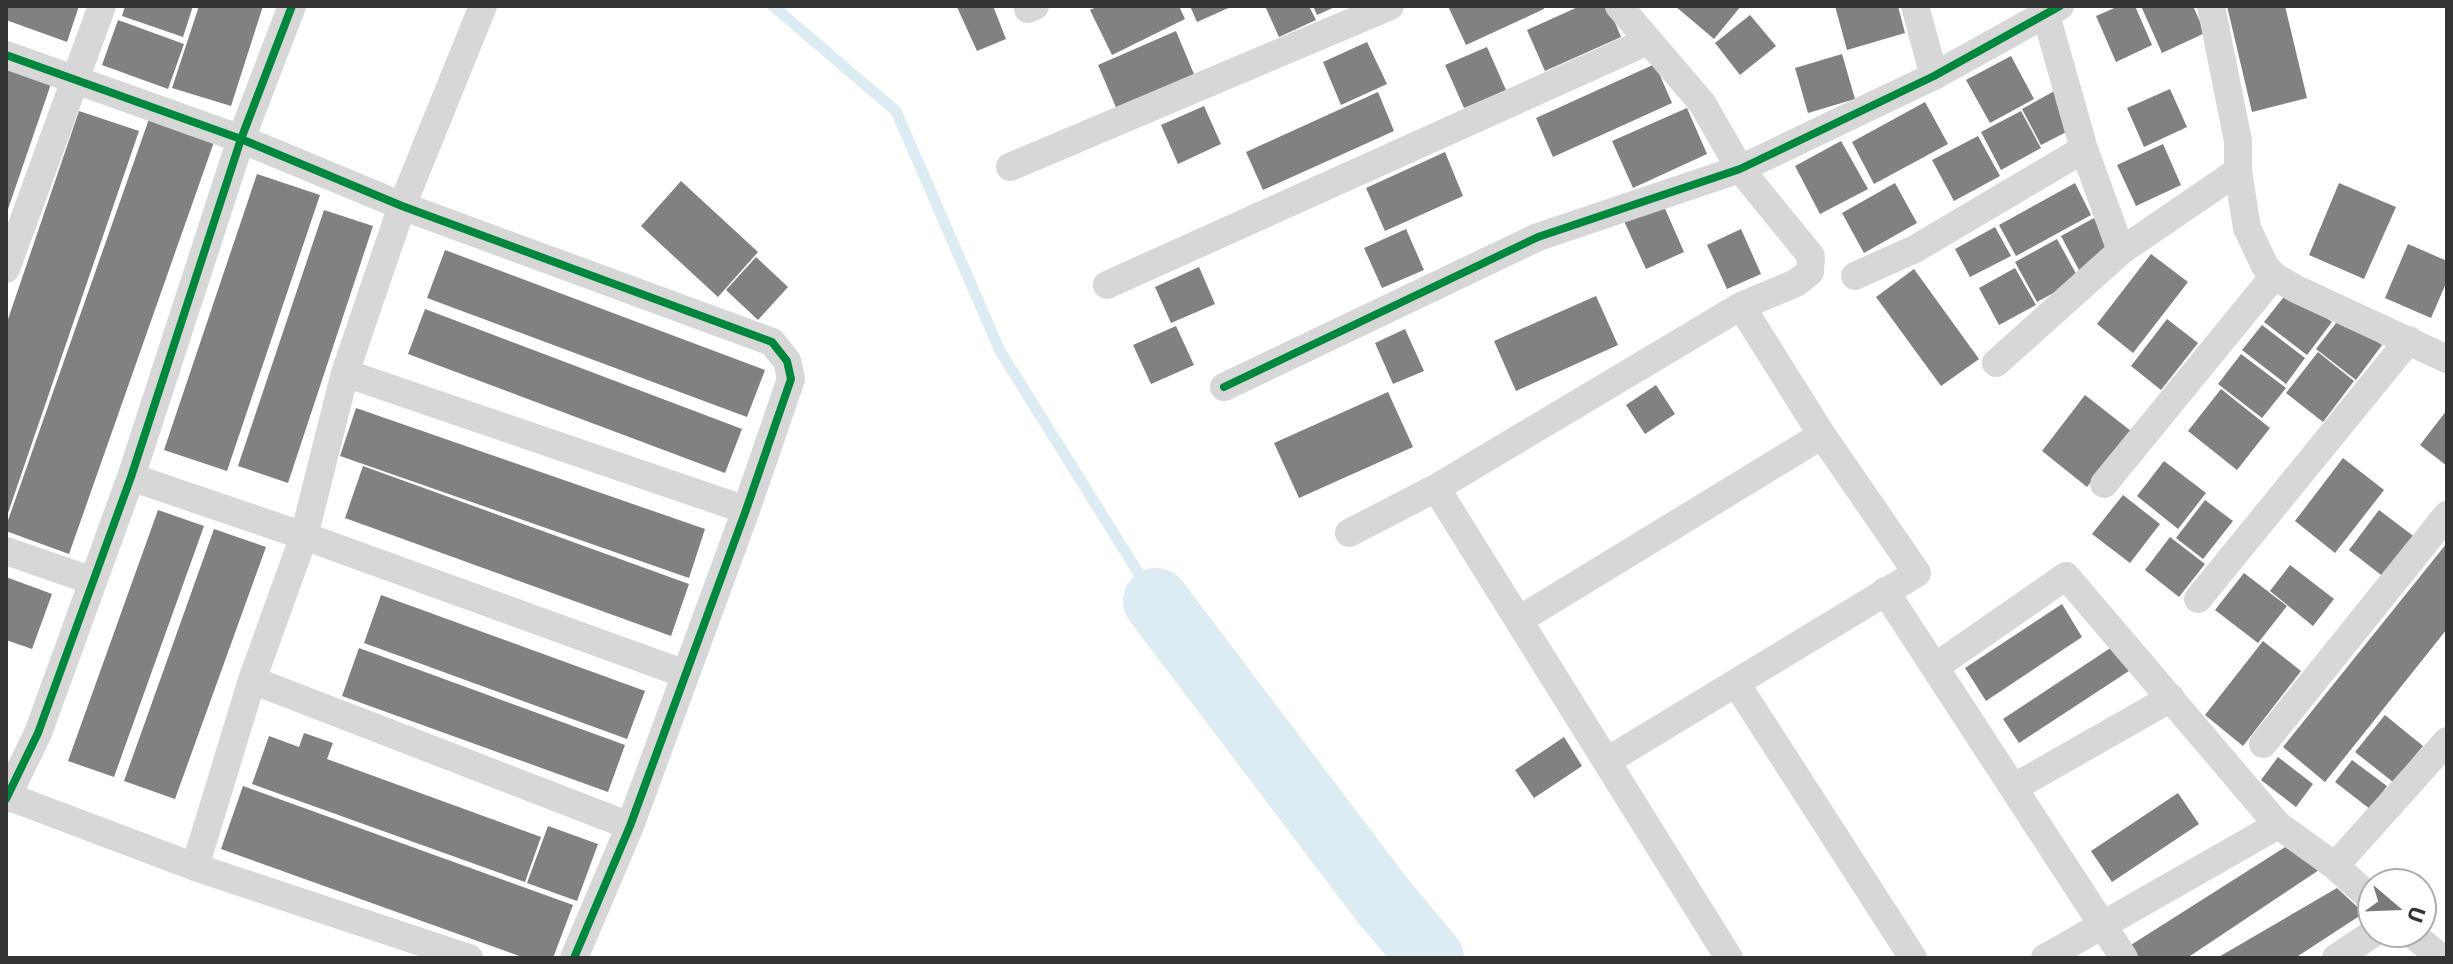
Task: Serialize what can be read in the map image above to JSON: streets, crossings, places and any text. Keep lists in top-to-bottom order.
{
  "north": "right"
}
